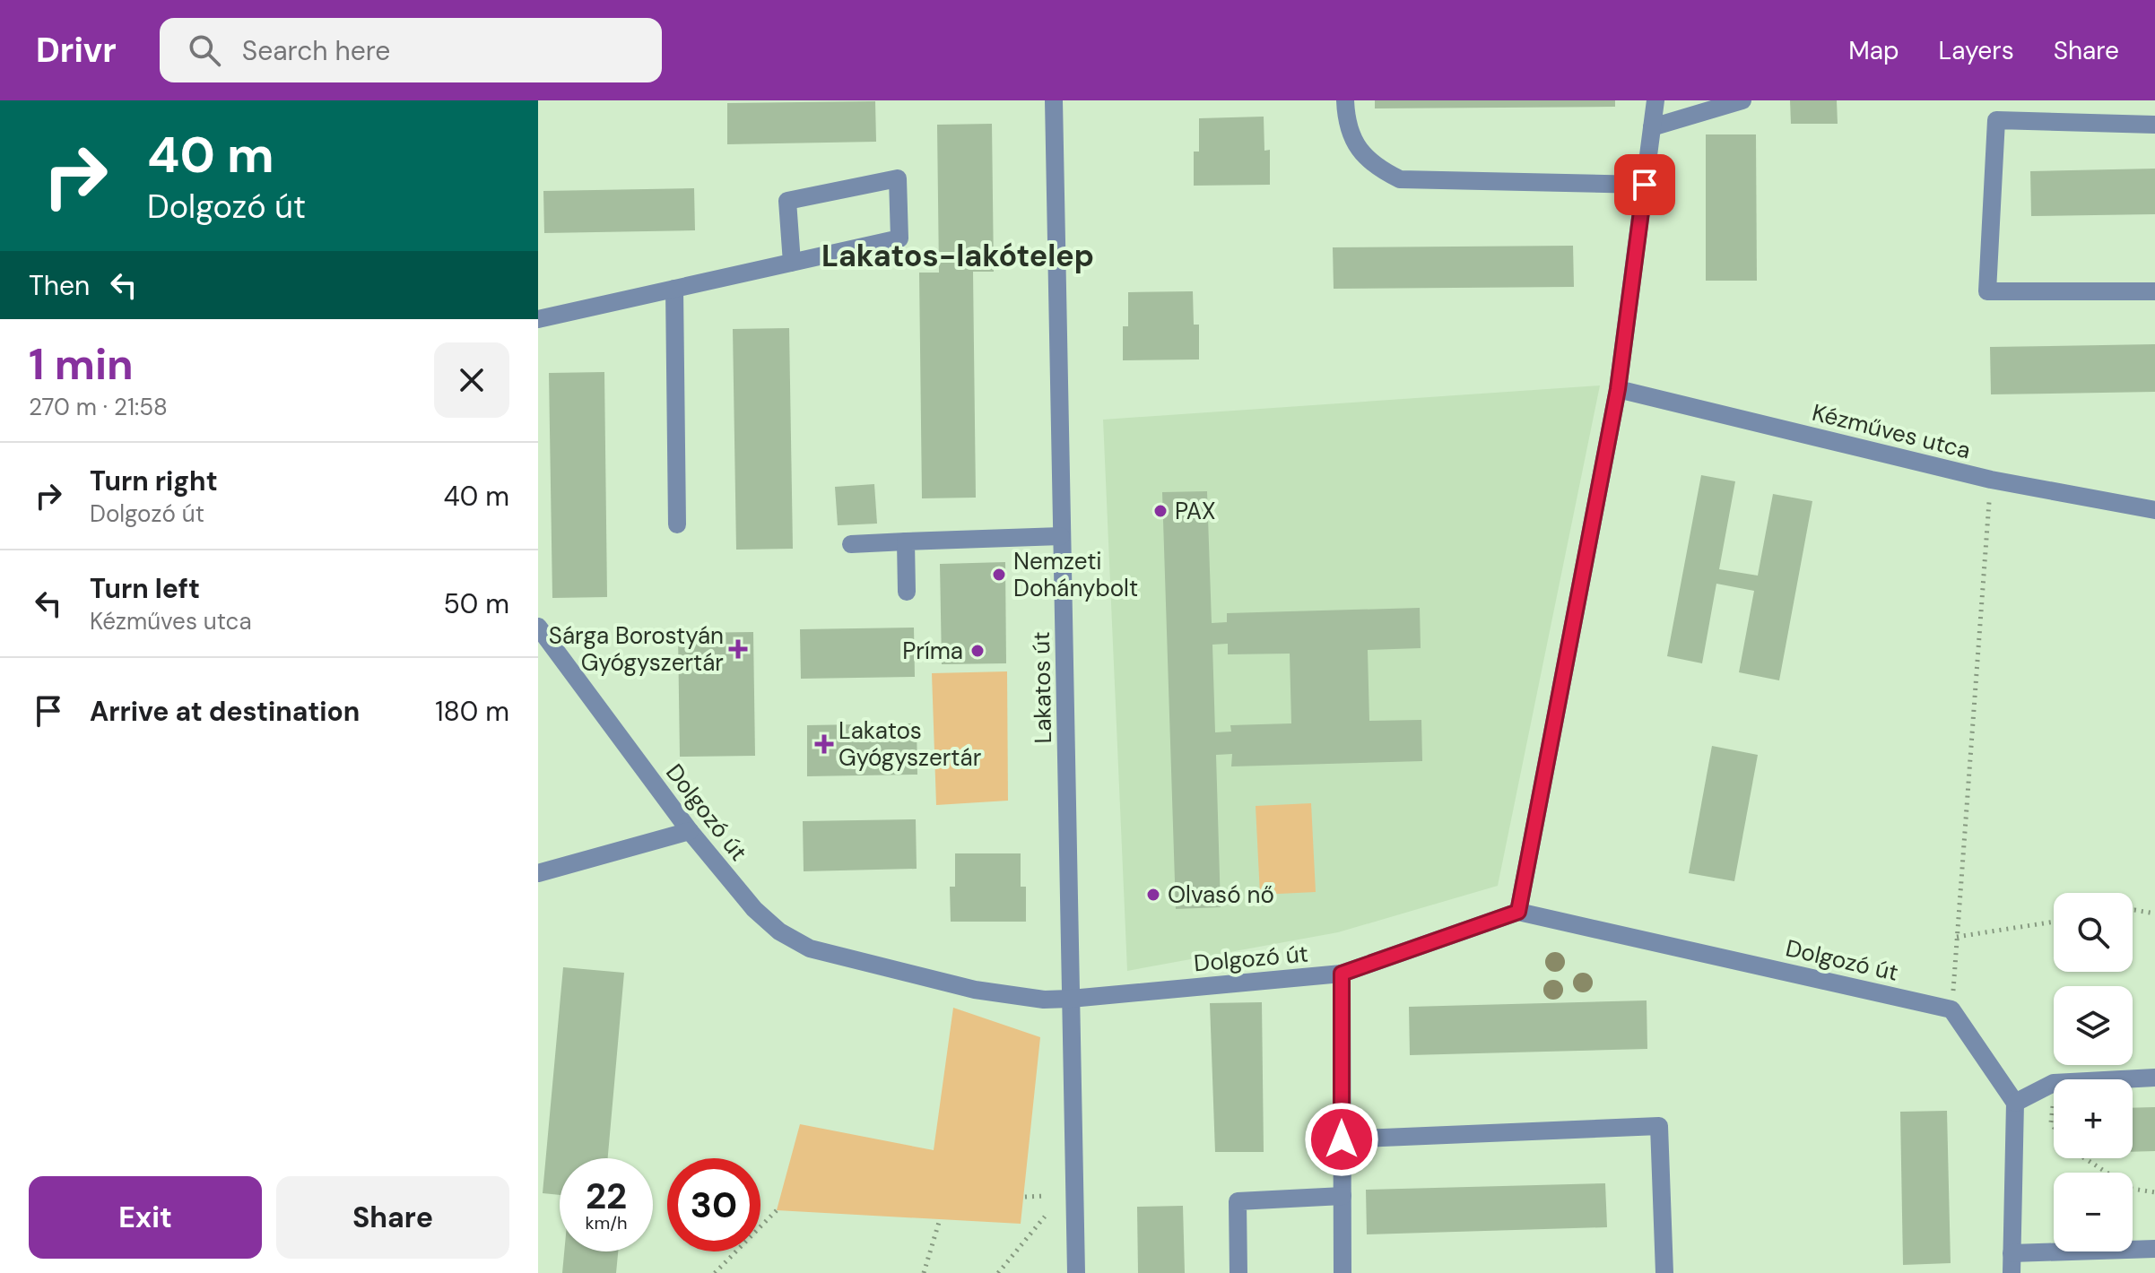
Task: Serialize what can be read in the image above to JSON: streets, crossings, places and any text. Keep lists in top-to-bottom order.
{
  "streets": {
    "street": ["Kézműves utca", "Lakatos út", "Dolgozó út"]
  },
  "crossings": [
    ["Lakatos út", "Dolgozó út"]
  ],
  "districts": ["Lakatos-lakótelep"],
  "places": {
    "other": [
      "PAX",
      "Nemzeti Dohánybolt",
      "Príma",
      "Olvasó nő"
    ],
    "health": ["Sárga Borostyán Gyógyszertár", "Lakatos Gyógyszertár"]
  },
  "page": {
    "header": "Drivr",
    "search": "Search here",
    "nav": ["Map", "Layers", "Share"],
    "turn": ["40 m", "Dolgozó út"],
    "then": "Then",
    "heading": ["1 min", "270 m · 21:58"],
    "list": [
      {
        "name": "Turn right",
        "note": "Dolgozó út",
        "value": "40 m"
      },
      {
        "name": "Turn left",
        "note": "Kézműves utca",
        "value": "50 m"
      },
      {
        "name": "Arrive at destination",
        "value": "180 m"
      }
    ],
    "map_buttons": ["+", "−"],
    "speed": "22 km/h",
    "limit": "30",
    "buttons": ["Exit", "Share"]
  }
}
